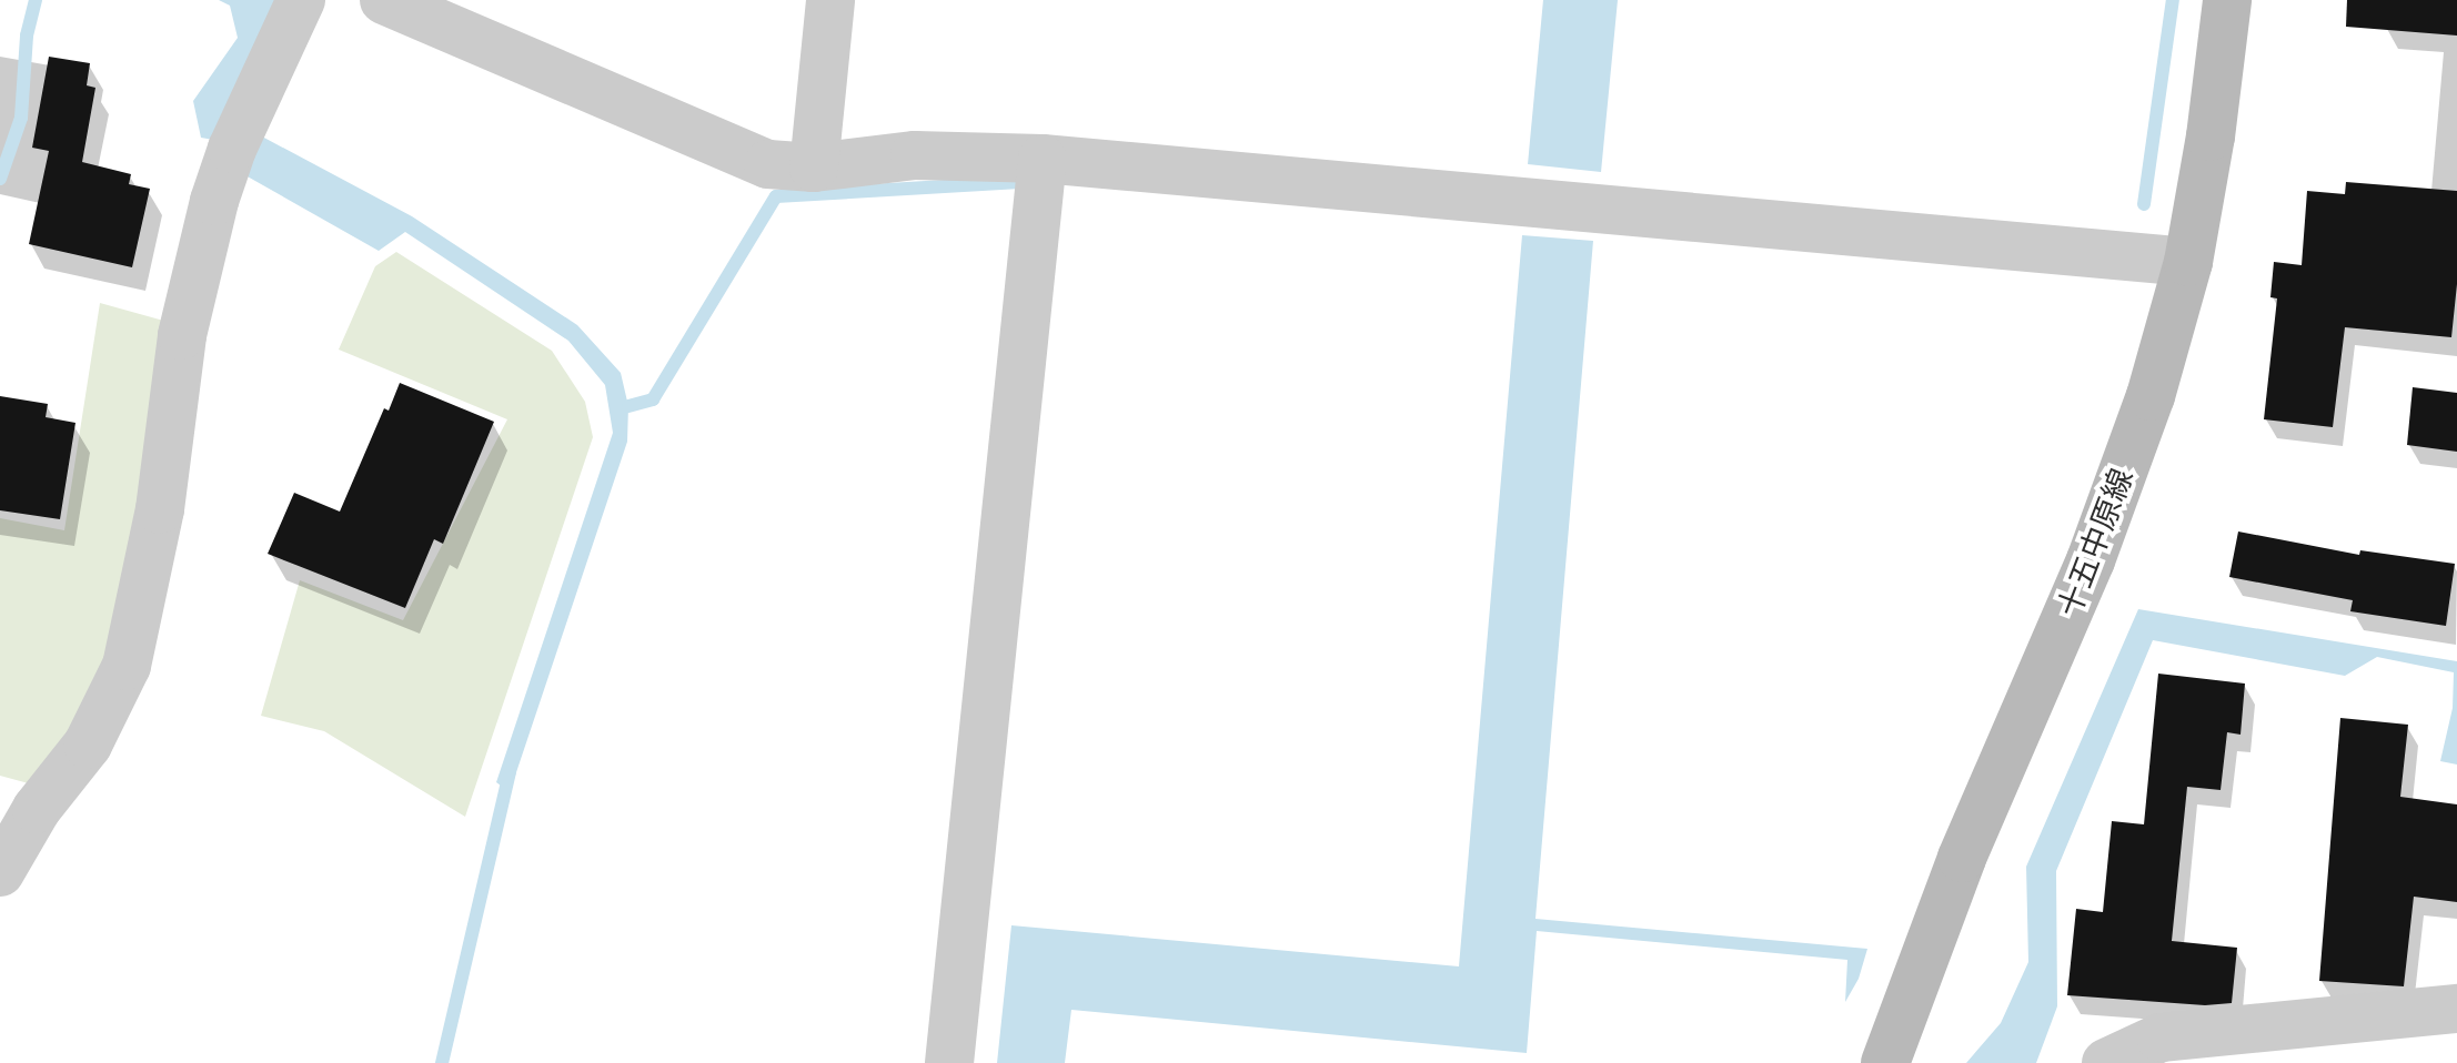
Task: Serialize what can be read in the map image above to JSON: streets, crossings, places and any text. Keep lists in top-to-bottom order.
{
  "streets": {
    "main road": ["十五中原線"]
  }
}
